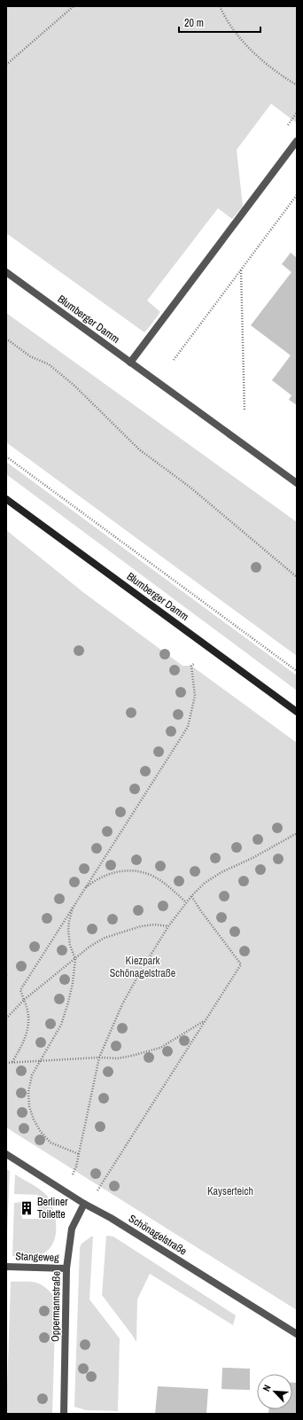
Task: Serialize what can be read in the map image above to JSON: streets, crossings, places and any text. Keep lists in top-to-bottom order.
{
  "streets": {
    "main road": ["Blumberger Damm"],
    "street": ["Schönagelstraße", "Stangeweg", "Oppermannstraße"]
  },
  "crossings": [
    ["Schönagelstraße", "Oppermannstraße"],
    ["Stangeweg", "Oppermannstraße"]
  ],
  "parks": ["Kiezpark Schönagelstraße", "Kayserteich"],
  "places": {
    "building": ["Berliner Toilette"]
  },
  "scale_bar": "20 m",
  "north": "top left"
}
